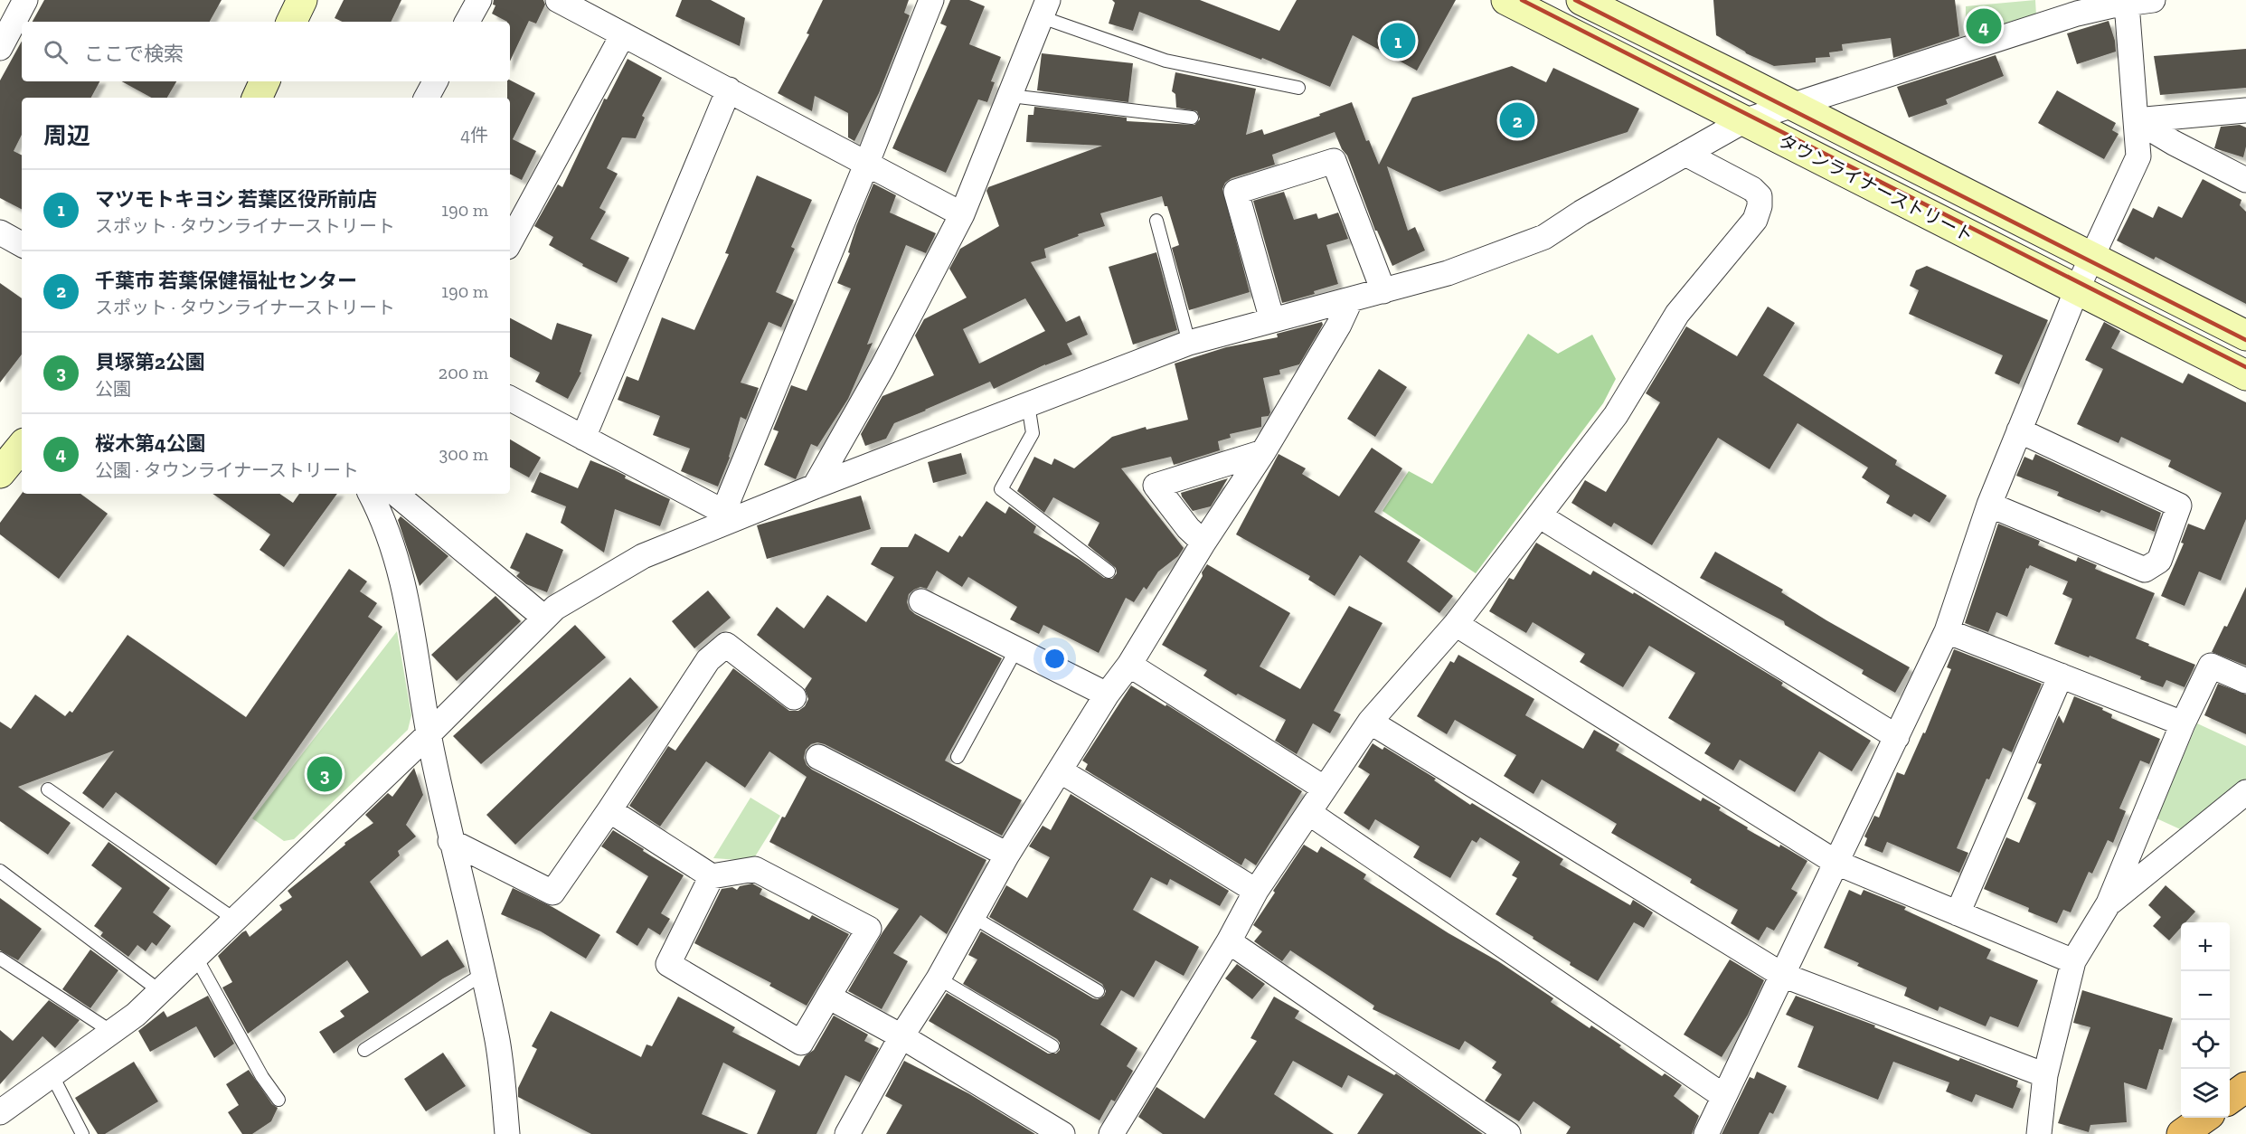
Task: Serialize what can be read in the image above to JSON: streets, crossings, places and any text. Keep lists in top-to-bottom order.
{
  "streets": {
    "street": ["タウンライナーストリート"]
  },
  "page": {
    "pins": [
      "4",
      "1",
      "2",
      "3"
    ],
    "search": "ここで検索",
    "heading": ["周辺", "4件"],
    "list": [
      {
        "mark": "1",
        "name": "マツモトキヨシ 若葉区役所前店",
        "note": "スポット · タウンライナーストリート",
        "value": "190 m"
      },
      {
        "mark": "2",
        "name": "千葉市 若葉保健福祉センター",
        "note": "スポット · タウンライナーストリート",
        "value": "190 m"
      },
      {
        "mark": "3",
        "name": "貝塚第2公園",
        "note": "公園",
        "value": "200 m"
      },
      {
        "mark": "4",
        "name": "桜木第4公園",
        "note": "公園 · タウンライナーストリート",
        "value": "300 m"
      }
    ],
    "map_buttons": ["+", "−"]
  }
}
